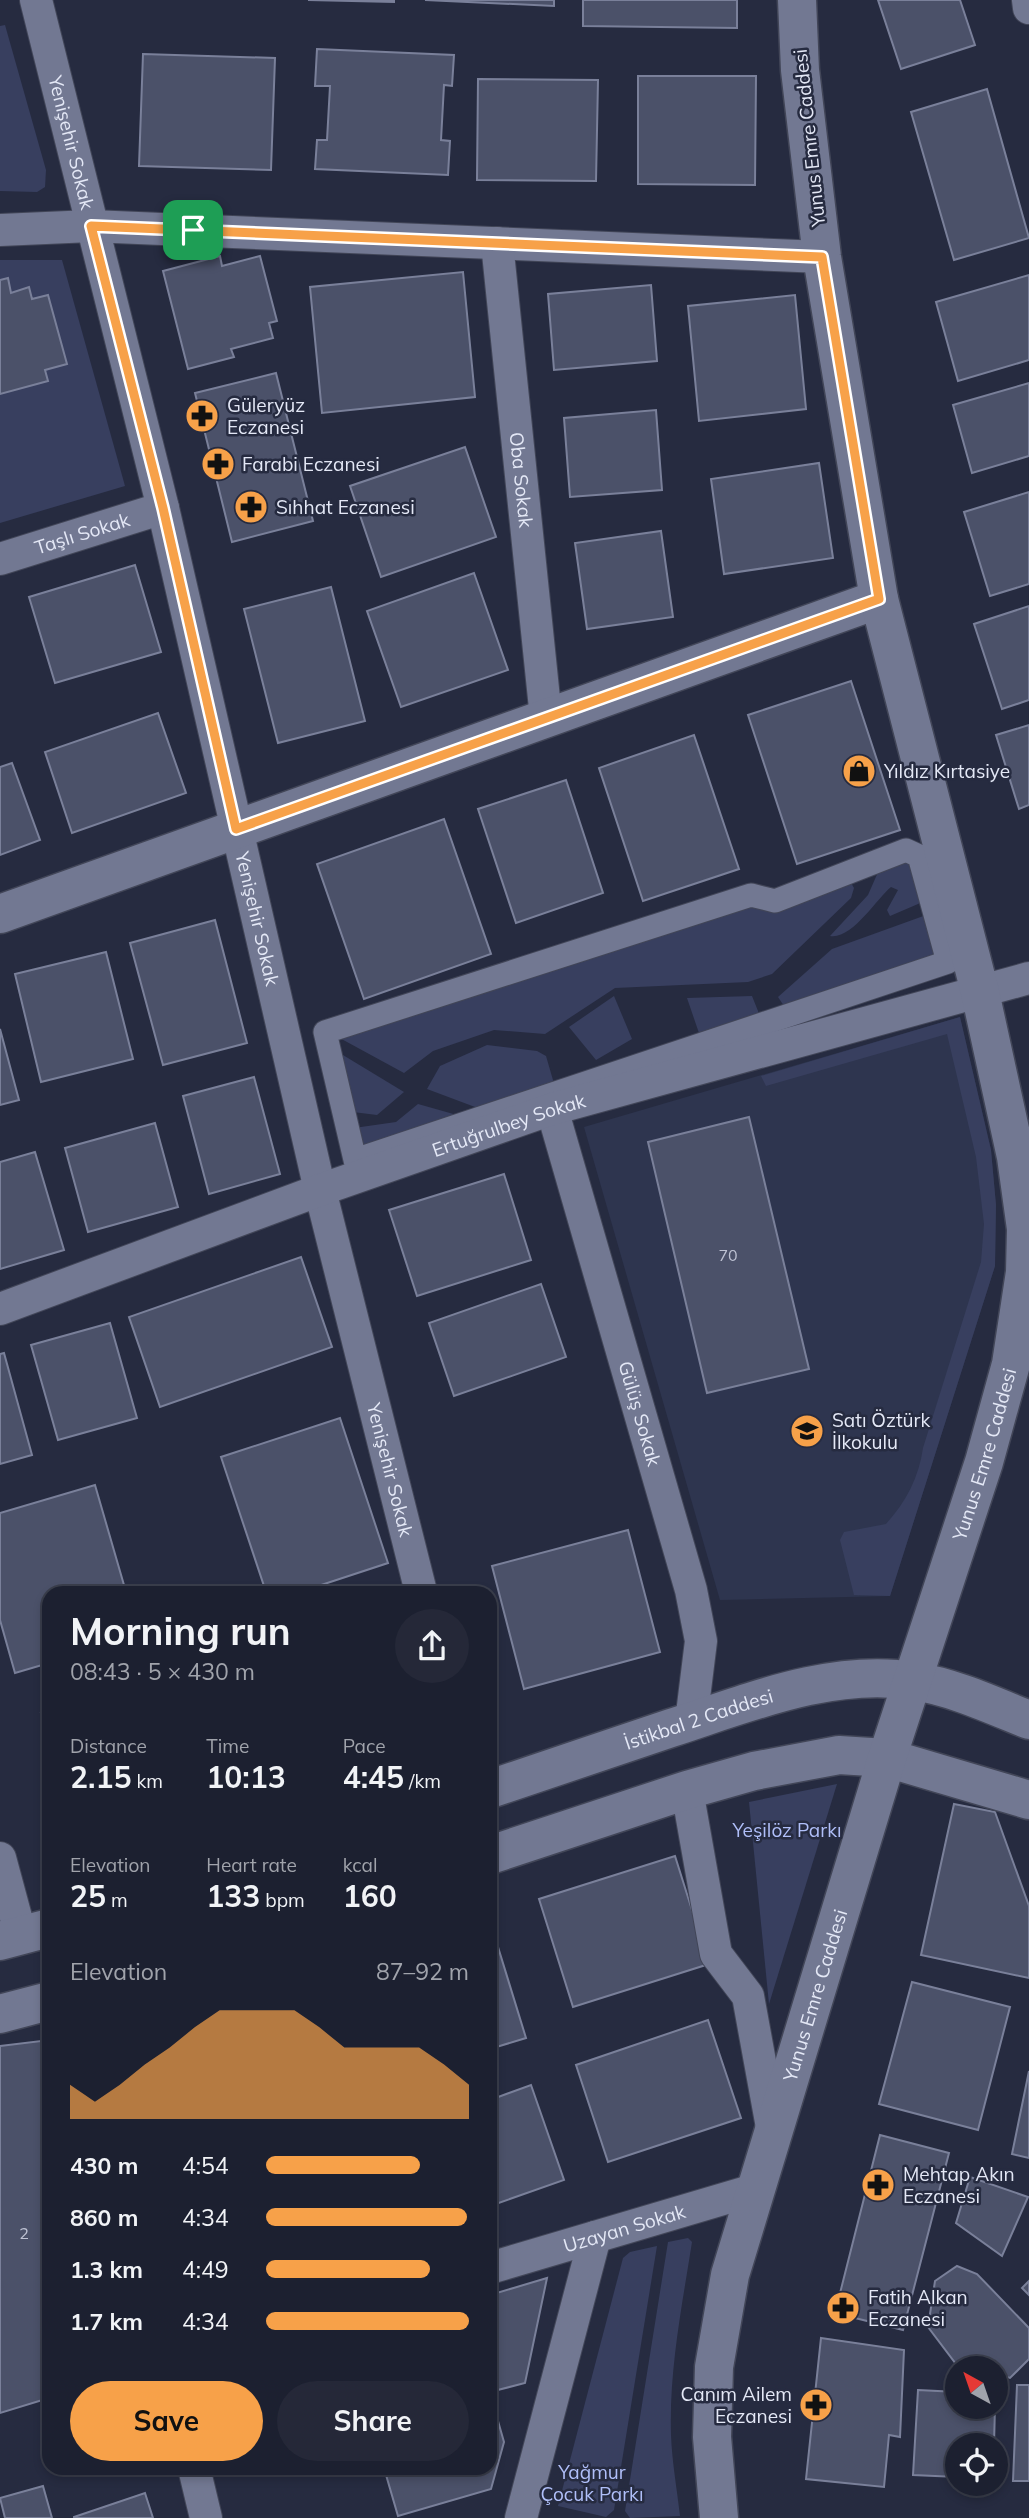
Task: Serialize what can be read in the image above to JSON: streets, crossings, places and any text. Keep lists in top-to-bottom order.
{
  "streets": {
    "street": [
      "Yunus Emre Caddesi",
      "Yenişehir Sokak",
      "Oba Sokak",
      "Taşlı Sokak",
      "Ertuğrulbey Sokak",
      "Gülüş Sokak",
      "İstikbal 2 Caddesi",
      "Uzayan Sokak"
    ]
  },
  "crossings": [
    ["Yunus Emre Caddesi", "Ertuğrulbey Sokak"],
    ["Yunus Emre Caddesi", "İstikbal 2 Caddesi"],
    ["Yunus Emre Caddesi", "Uzayan Sokak"],
    ["Yenişehir Sokak", "Taşlı Sokak"],
    ["Yenişehir Sokak", "Ertuğrulbey Sokak"],
    ["Ertuğrulbey Sokak", "Gülüş Sokak"],
    ["Gülüş Sokak", "İstikbal 2 Caddesi"]
  ],
  "parks": ["Yeşilöz Parkı", "Yağmur Çocuk Parkı"],
  "places": {
    "pharmacy": [
      "Güleryüz Eczanesi",
      "Farabi Eczanesi",
      "Sıhhat Eczanesi",
      "Mehtap Akın Eczanesi",
      "Fatih Alkan Eczanesi",
      "Canım Ailem Eczanesi"
    ],
    "shop": ["Yıldız Kırtasiye"],
    "school or university": ["Satı Öztürk İlkokulu"]
  },
  "house_numbers": ["70", "2"],
  "north": "top left",
  "page": {
    "heading": ["Morning run", "08:43 · 5 × 430 m"],
    "stats": [
      ["Distance", "2.15 km"],
      ["Time", "10:13"],
      ["Pace", "4:45 /km"],
      ["Elevation", "25 m"],
      ["Heart rate", "133 bpm"],
      ["kcal", "160"]
    ],
    "chart": ["Elevation", "87–92 m"],
    "list": [
      {
        "name": "430 m",
        "note": "4:54"
      },
      {
        "name": "860 m",
        "note": "4:34"
      },
      {
        "name": "1.3 km",
        "note": "4:49"
      },
      {
        "name": "1.7 km",
        "note": "4:34"
      }
    ],
    "buttons": ["Save", "Share"]
  }
}
